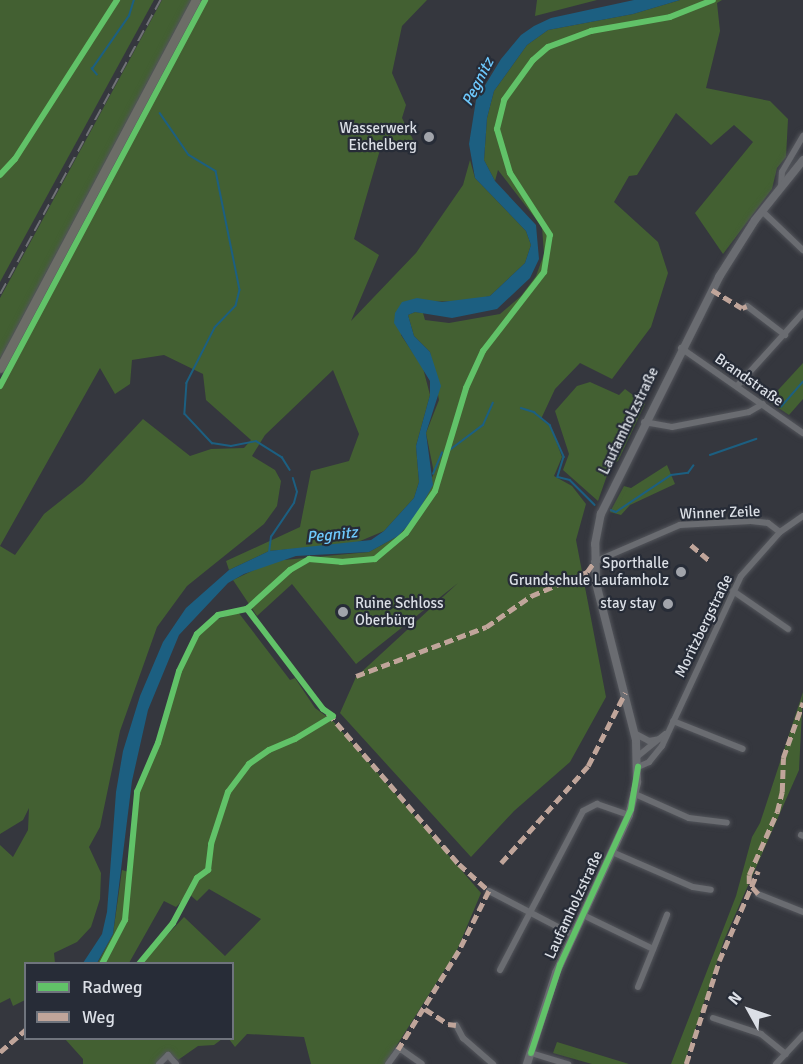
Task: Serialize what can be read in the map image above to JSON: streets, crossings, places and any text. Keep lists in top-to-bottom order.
{
  "streets": {
    "main road": ["Laufamholzstraße"],
    "street": ["Brandstraße", "Winner Zeile", "Moritzbergstraße"]
  },
  "crossings": [
    ["Brandstraße", "Laufamholzstraße"],
    ["Laufamholzstraße", "Winner Zeile"],
    ["Laufamholzstraße", "Moritzbergstraße"],
    ["Winner Zeile", "Moritzbergstraße"]
  ],
  "water": ["Pegnitz"],
  "places": [
    "Wasserwerk Eichelberg",
    "Sporthalle Grundschule Laufamholz",
    "stay stay",
    "Ruine Schloss Oberbürg"
  ],
  "legend": ["Radweg", "Weg"],
  "north": "top left"
}
